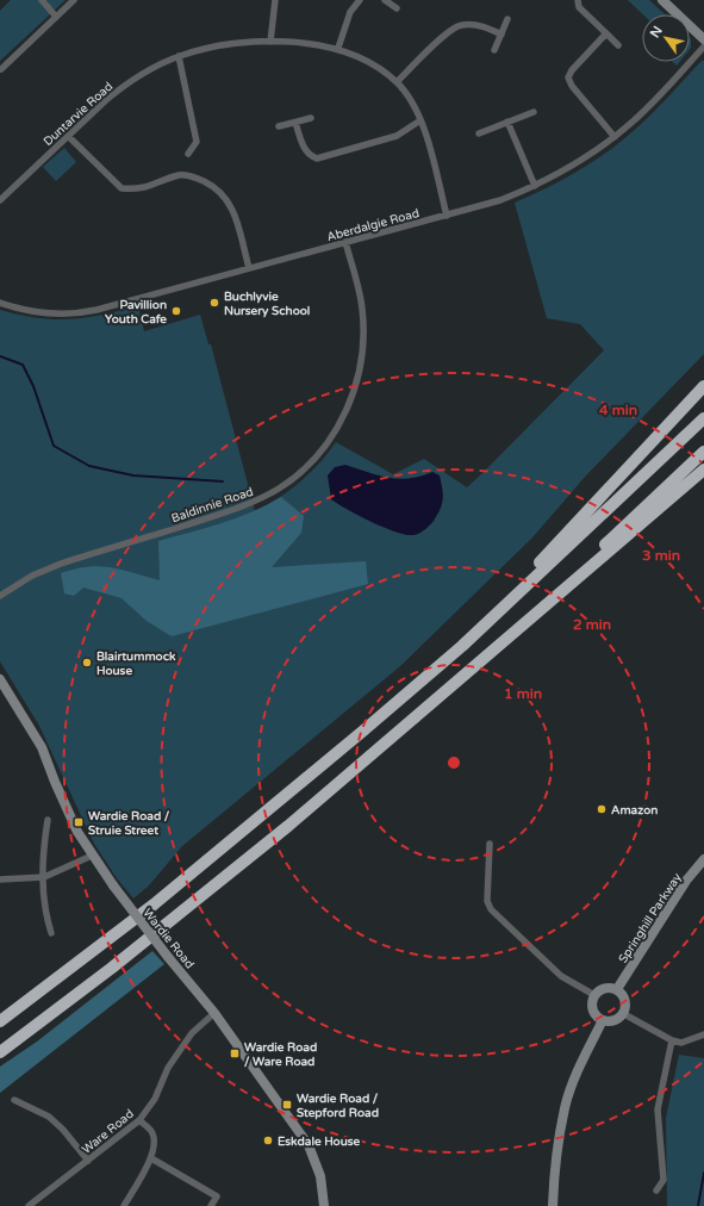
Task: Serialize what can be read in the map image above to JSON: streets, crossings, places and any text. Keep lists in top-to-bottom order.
{
  "streets": {
    "street": [
      "Duntarvie Road",
      "Aberdalgie Road",
      "Baldinnie Road",
      "Springhill Parkway",
      "Wardie Road",
      "Ware Road"
    ]
  },
  "crossings": [
    ["Duntarvie Road", "Aberdalgie Road"],
    ["Aberdalgie Road", "Baldinnie Road"],
    ["Wardie Road", "Ware Road"]
  ],
  "places": {
    "other": [
      "Buchlyvie Nursery School",
      "Pavillion Youth Cafe",
      "Blairtummock House",
      "Amazon",
      "Eskdale House"
    ],
    "transit": ["Wardie Road / Struie Street", "Wardie Road / Ware Road", "Wardie Road / Stepford Road"]
  },
  "north": "top left",
  "rings": [
    "4 min",
    "3 min",
    "2 min",
    "1 min"
  ]
}
